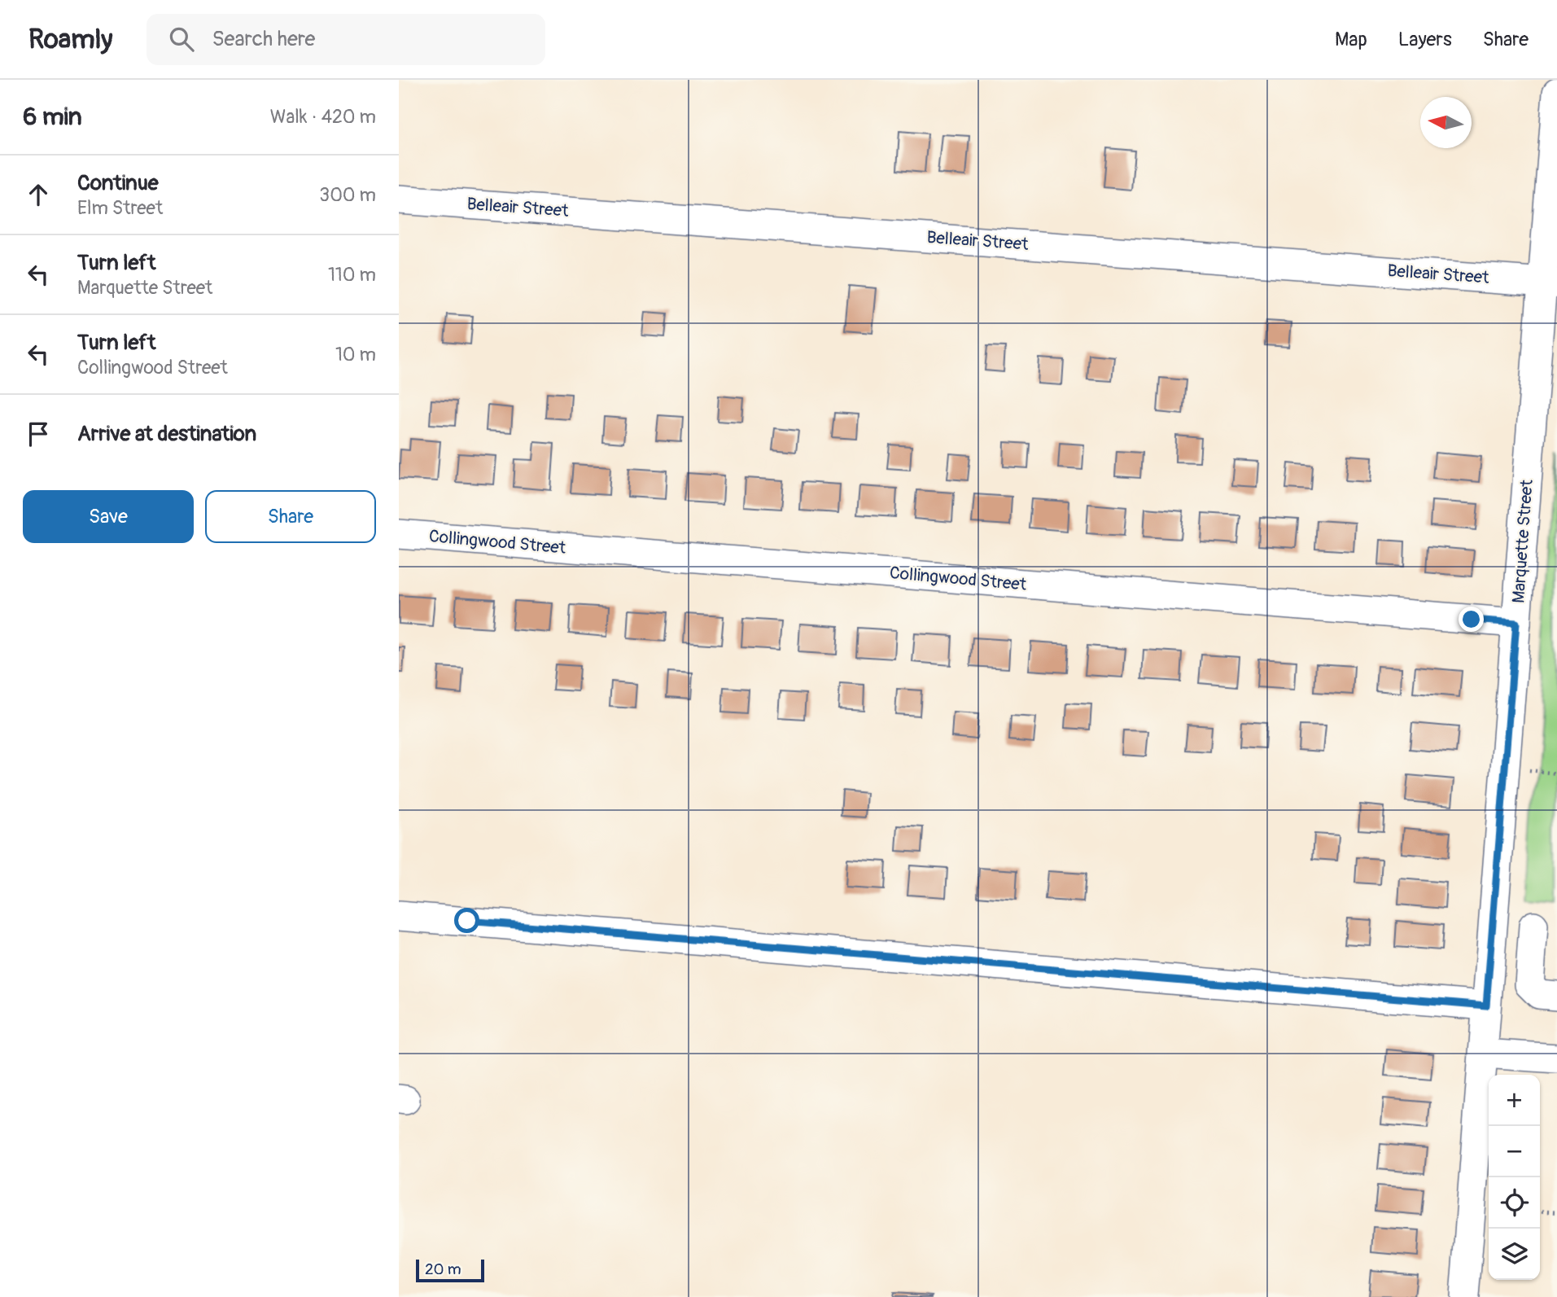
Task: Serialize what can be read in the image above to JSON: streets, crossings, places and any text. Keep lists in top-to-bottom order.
{
  "streets": {
    "street": ["Belleair Street", "Marquette Street", "Collingwood Street"]
  },
  "crossings": [
    ["Belleair Street", "Marquette Street"],
    ["Marquette Street", "Collingwood Street"]
  ],
  "scale_bar": "20 m",
  "north": "left",
  "page": {
    "header": "Roamly",
    "search": "Search here",
    "nav": ["Map", "Layers", "Share"],
    "heading": ["6 min", "Walk · 420 m"],
    "list": [
      ["Continue", "Elm Street", "300 m"],
      ["Turn left", "Marquette Street", "110 m"],
      ["Turn left", "Collingwood Street", "10 m"],
      "Arrive at destination"
    ],
    "buttons": ["Save", "Share"],
    "map_buttons": ["+", "−"],
    "scale": "20 m"
  }
}
